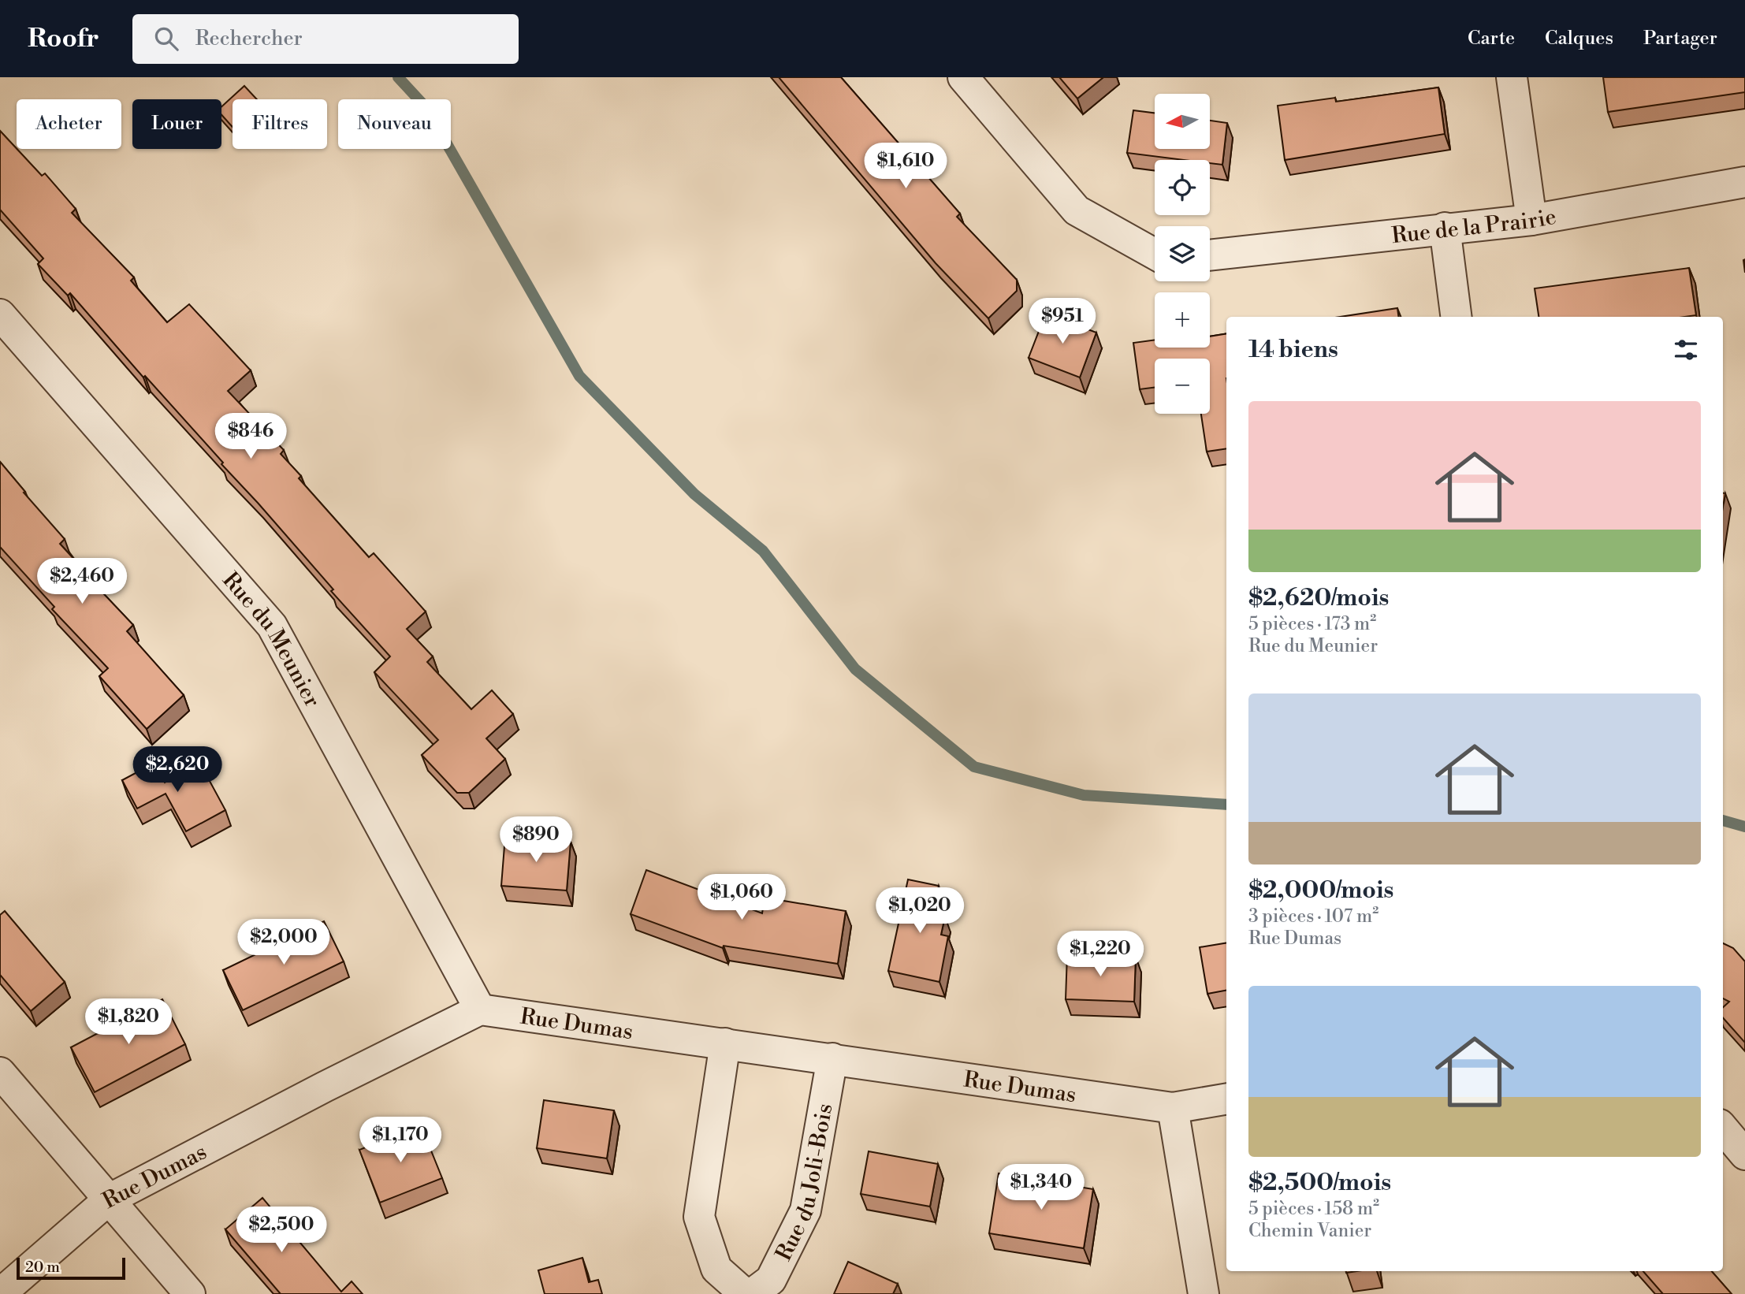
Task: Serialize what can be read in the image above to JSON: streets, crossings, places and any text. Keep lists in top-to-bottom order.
{
  "streets": {
    "street": [
      "Rue de la Prairie",
      "Rue du Meunier",
      "Rue Dumas",
      "Rue du Joli-Bois"
    ]
  },
  "crossings": [
    ["Rue du Meunier", "Rue Dumas"],
    ["Rue Dumas", "Rue du Joli-Bois"]
  ],
  "scale_bar": "20 m",
  "north": "left",
  "page": {
    "header": "Roofr",
    "search": "Rechercher",
    "nav": ["Carte", "Calques", "Partager"],
    "map_buttons": ["+", "−"],
    "chip": [
      "Acheter",
      "Louer",
      "Filtres",
      "Nouveau"
    ],
    "price": [
      "$1,610",
      "$951",
      "$846",
      "$2,460",
      "$2,620",
      "$890",
      "$1,060",
      "$1,020",
      "$2,000",
      "$1,220",
      "$1,820",
      "$1,170",
      "$1,340",
      "$2,500"
    ],
    "heading": "14 biens",
    "list": [
      {
        "name": "$2,620/mois",
        "note": "5 pièces · 173 m² · Rue du Meunier"
      },
      {
        "name": "$2,000/mois",
        "note": "3 pièces · 107 m² · Rue Dumas"
      },
      {
        "name": "$2,500/mois",
        "note": "5 pièces · 158 m² · Chemin Vanier"
      }
    ],
    "scale": "20 m"
  }
}
